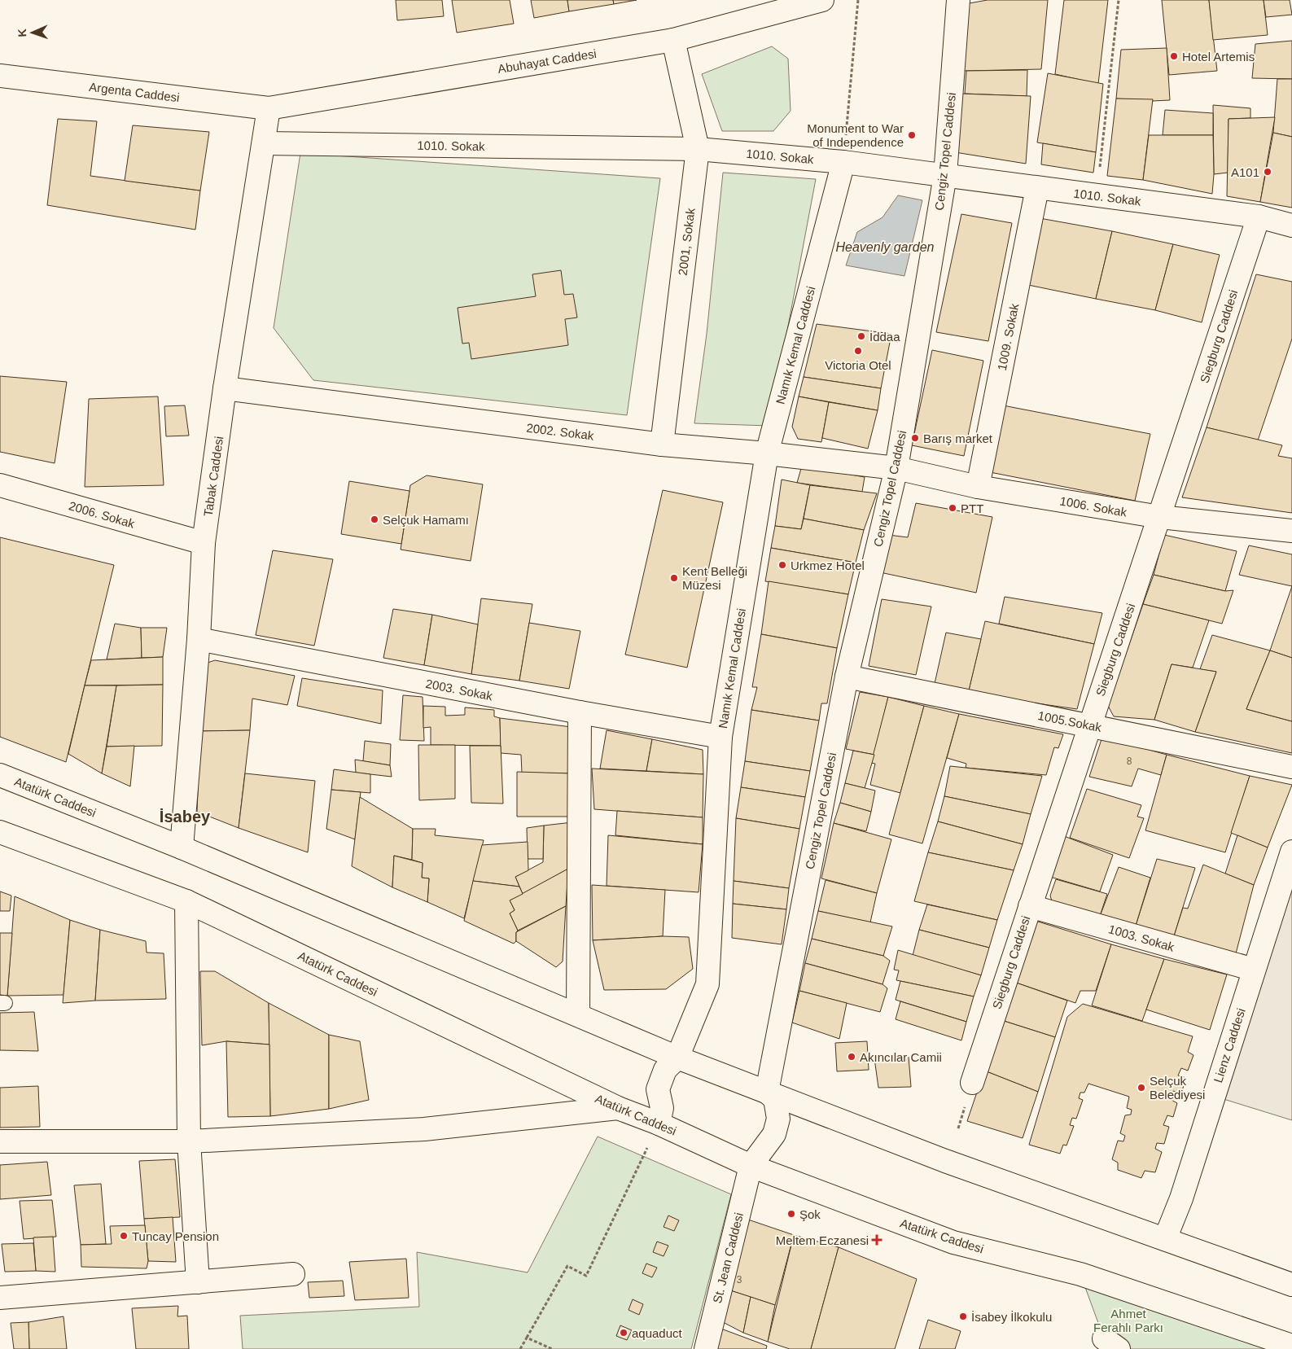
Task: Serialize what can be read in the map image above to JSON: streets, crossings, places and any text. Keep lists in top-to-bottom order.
{
  "streets": {
    "main road": [
      "Abuhayat Caddesi",
      "Argenta Caddesi",
      "1010. Sokak",
      "Cengiz Topel Caddesi",
      "2001, Sokak",
      "Siegburg Caddesi",
      "1009. Sokak",
      "Namık Kemal Caddesi",
      "2002. Sokak",
      "Tabak Caddesi",
      "1006. Sokak",
      "2006. Sokak",
      "2003. Sokak",
      "1005.Sokak",
      "Atatürk Caddesi",
      "1003. Sokak",
      "Lienz Caddesi",
      "St. Jean Caddesi"
    ]
  },
  "crossings": [
    ["Abuhayat Caddesi", "Argenta Caddesi"],
    ["Abuhayat Caddesi", "2001, Sokak"],
    ["Abuhayat Caddesi", "Tabak Caddesi"],
    ["Argenta Caddesi", "Tabak Caddesi"],
    ["1010. Sokak", "Cengiz Topel Caddesi"],
    ["1010. Sokak", "2001, Sokak"],
    ["1010. Sokak", "Siegburg Caddesi"],
    ["1010. Sokak", "1009. Sokak"],
    ["1010. Sokak", "Namık Kemal Caddesi"],
    ["1010. Sokak", "Tabak Caddesi"],
    ["Cengiz Topel Caddesi", "2002. Sokak"],
    ["Cengiz Topel Caddesi", "1006. Sokak"],
    ["Cengiz Topel Caddesi", "1005.Sokak"],
    ["Cengiz Topel Caddesi", "Atatürk Caddesi"],
    ["2001, Sokak", "2002. Sokak"],
    ["Siegburg Caddesi", "1006. Sokak"],
    ["Siegburg Caddesi", "1005.Sokak"],
    ["Siegburg Caddesi", "1003. Sokak"],
    ["1009. Sokak", "1006. Sokak"],
    ["Namık Kemal Caddesi", "2002. Sokak"],
    ["Namık Kemal Caddesi", "2003. Sokak"],
    ["Namık Kemal Caddesi", "Atatürk Caddesi"],
    ["2002. Sokak", "Tabak Caddesi"],
    ["2002. Sokak", "1006. Sokak"],
    ["Tabak Caddesi", "2006. Sokak"],
    ["Tabak Caddesi", "2003. Sokak"],
    ["Tabak Caddesi", "Atatürk Caddesi"],
    ["Atatürk Caddesi", "Lienz Caddesi"],
    ["Atatürk Caddesi", "St. Jean Caddesi"],
    ["1003. Sokak", "Lienz Caddesi"]
  ],
  "districts": ["İsabey"],
  "water": ["Heavenly garden"],
  "parks": ["Ahmet Ferahlı Parkı"],
  "places": {
    "other": [
      "Hotel Artemis",
      "Monument to War of Independence",
      "A101",
      "İddaa",
      "Victoria Otel",
      "Barış market",
      "PTT",
      "Selçuk Hamamı",
      "Urkmez Hotel",
      "Kent Belleği Müzesi",
      "Akıncılar Camii",
      "Selçuk Belediyesi",
      "Şok",
      "Tuncay Pension",
      "İsabey İlkokulu",
      "aquaduct"
    ],
    "health": ["Meltem Eczanesi"]
  },
  "house_numbers": ["8", "3"],
  "north": "left"
}
